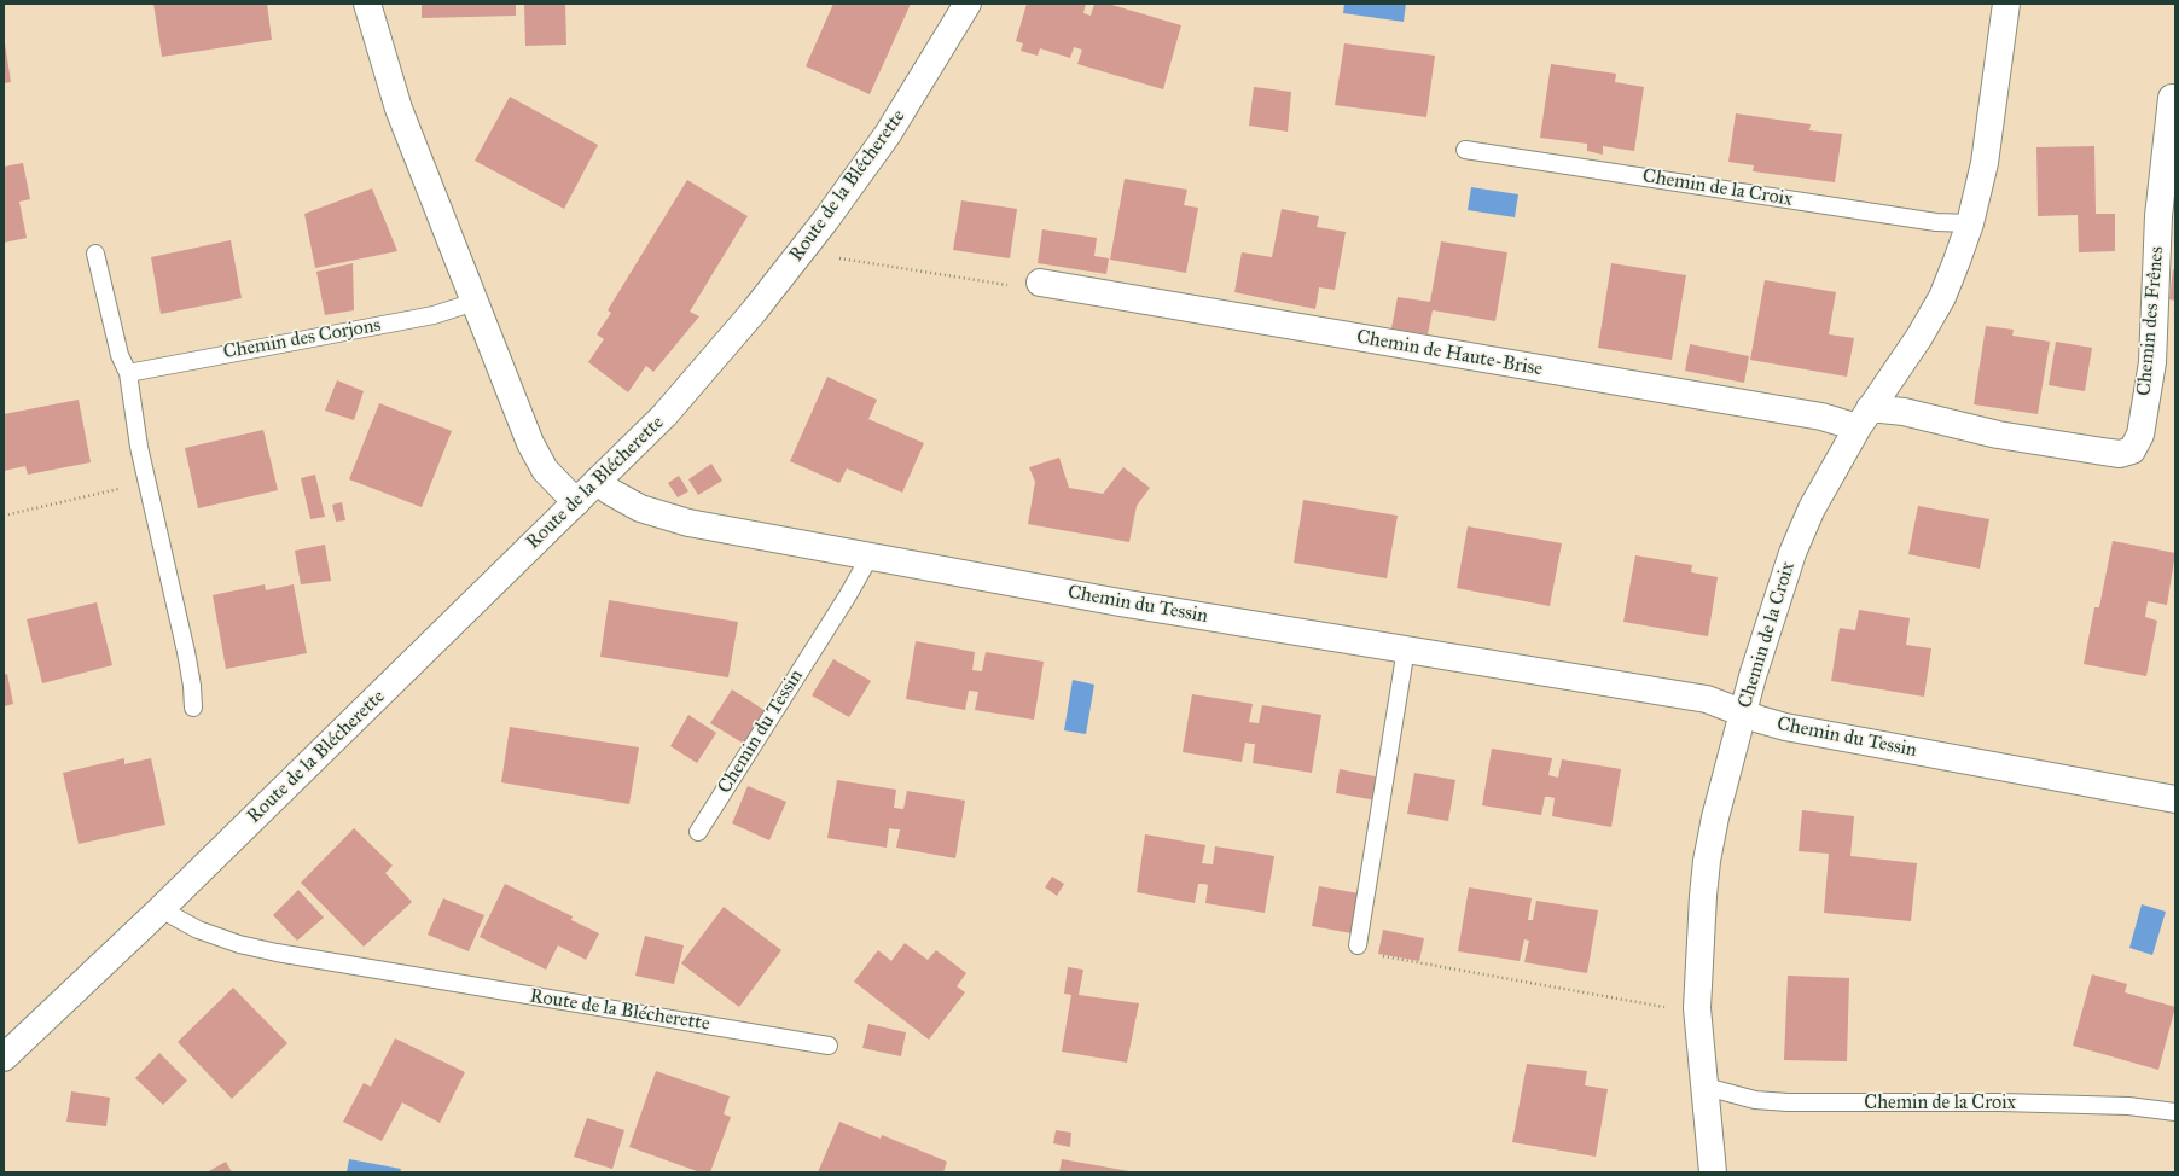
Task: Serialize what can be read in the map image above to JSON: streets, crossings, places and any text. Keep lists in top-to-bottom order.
{
  "streets": {
    "street": [
      "Route de la Blécherette",
      "Chemin de la Croix",
      "Chemin des Frênes",
      "Chemin de Haute-Brise",
      "Chemin du Tessin"
    ],
    "lane": ["Chemin des Corjons"]
  },
  "crossings": [
    ["Route de la Blécherette", "Chemin du Tessin"],
    ["Chemin de la Croix", "Chemin des Frênes"],
    ["Chemin de la Croix", "Chemin de Haute-Brise"],
    ["Chemin de la Croix", "Chemin du Tessin"],
    ["Chemin des Frênes", "Chemin de Haute-Brise"]
  ]
}
